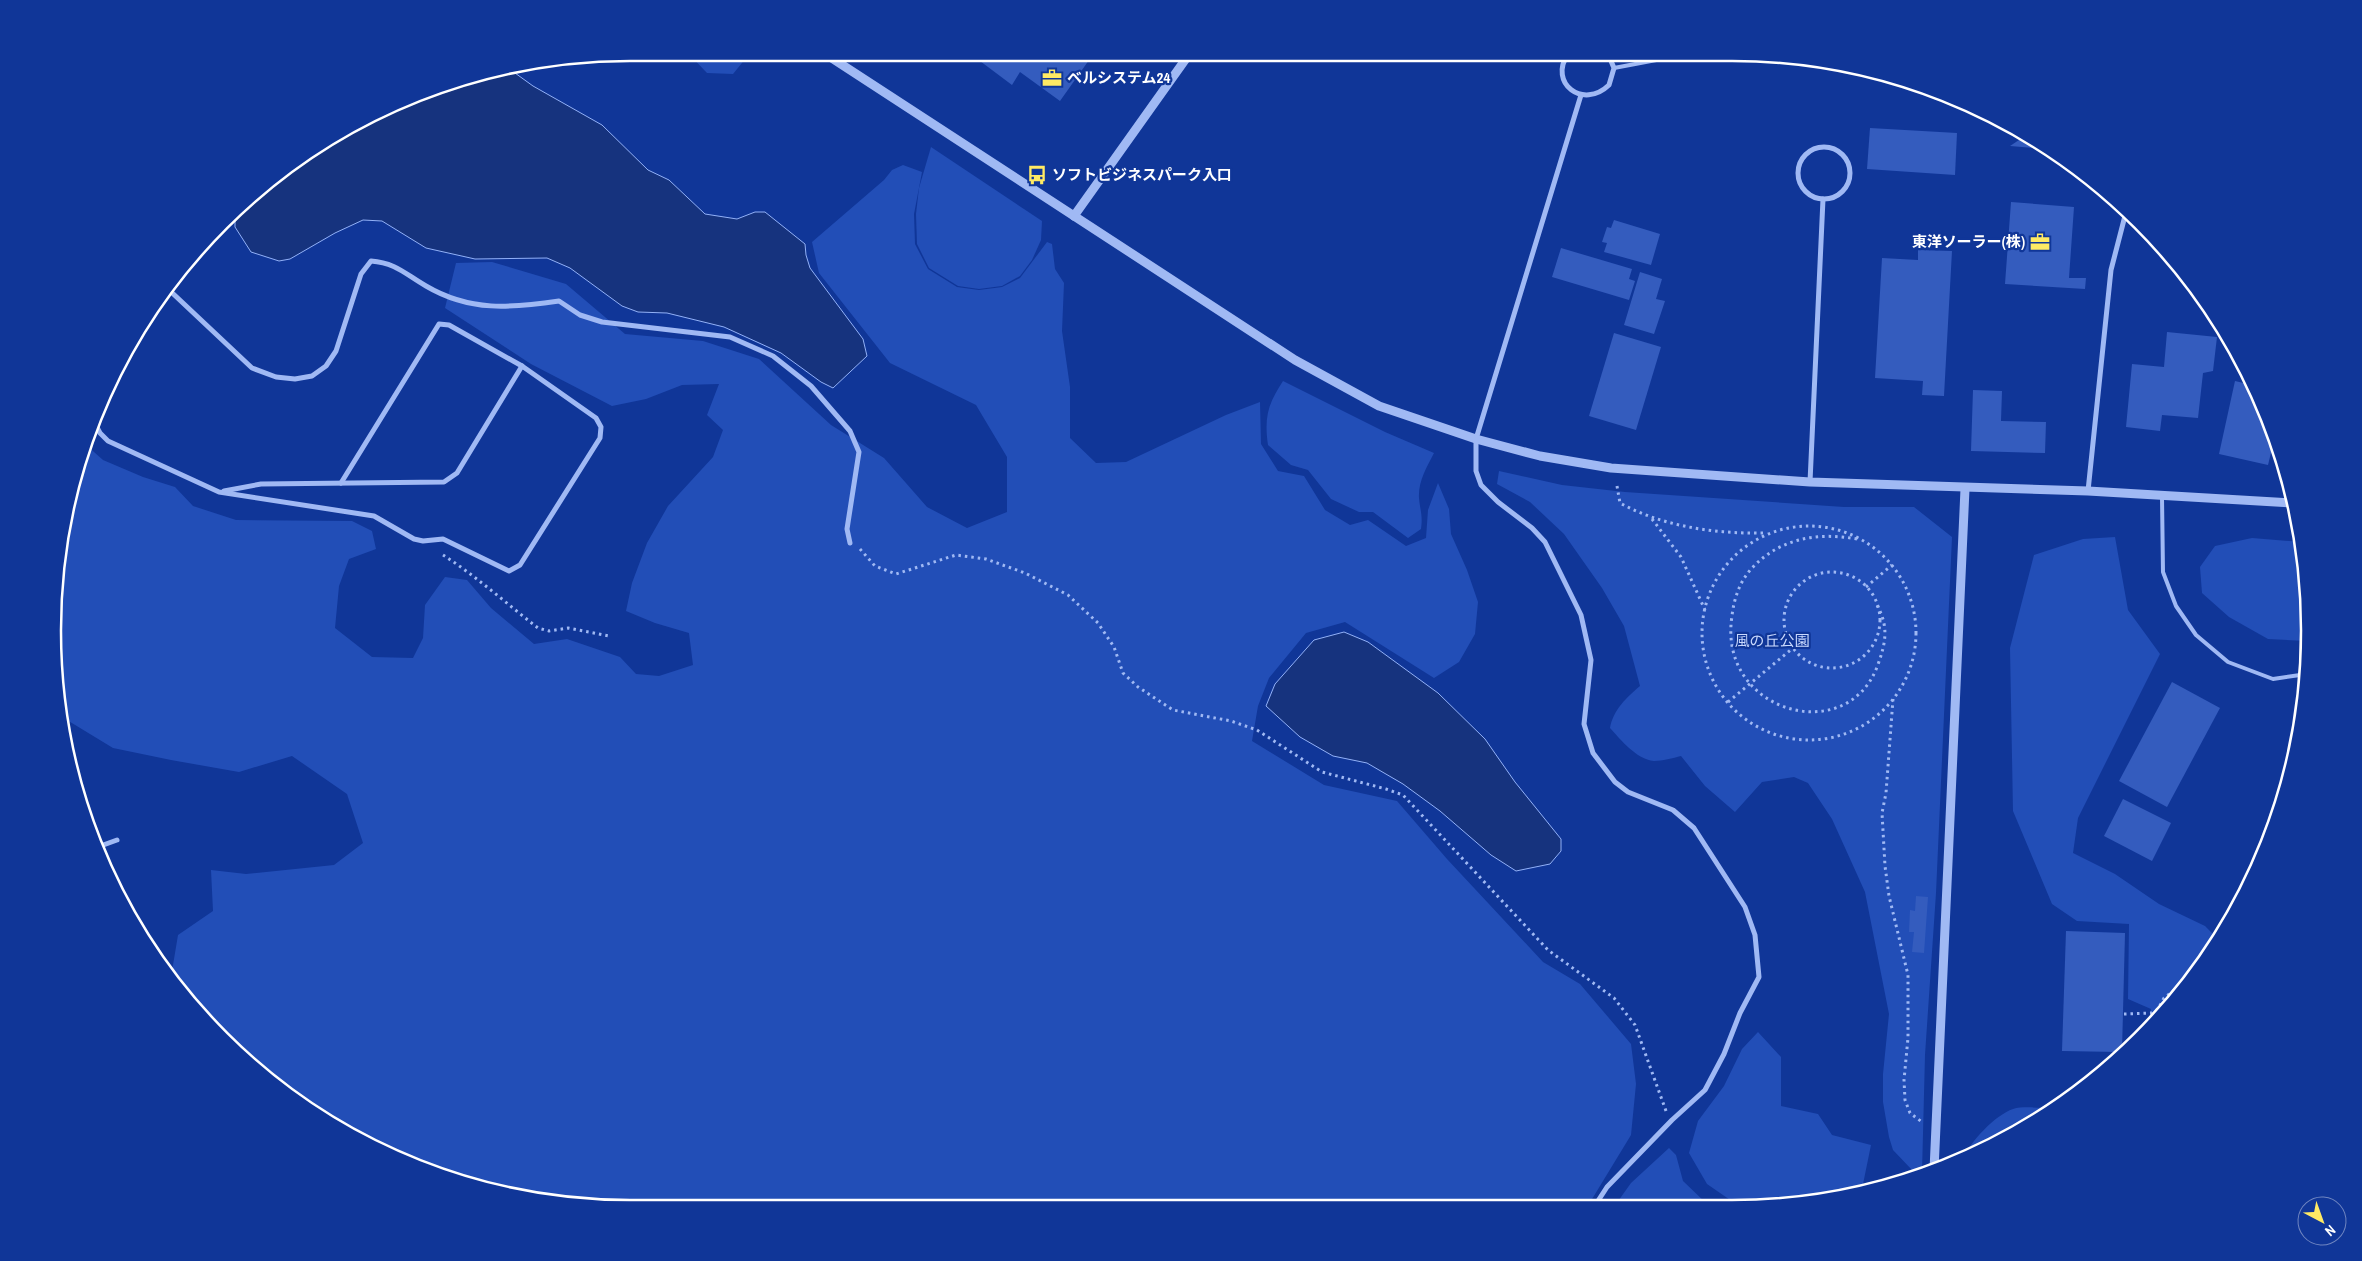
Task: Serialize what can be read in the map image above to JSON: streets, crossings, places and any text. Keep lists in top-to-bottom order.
{
  "parks": ["風の丘公園"],
  "places": {
    "office": ["ベルシステム24", "東洋ソーラー(株)"],
    "bus stop": ["ソフトビジネスパーク入口"]
  },
  "north": "bottom right"
}
